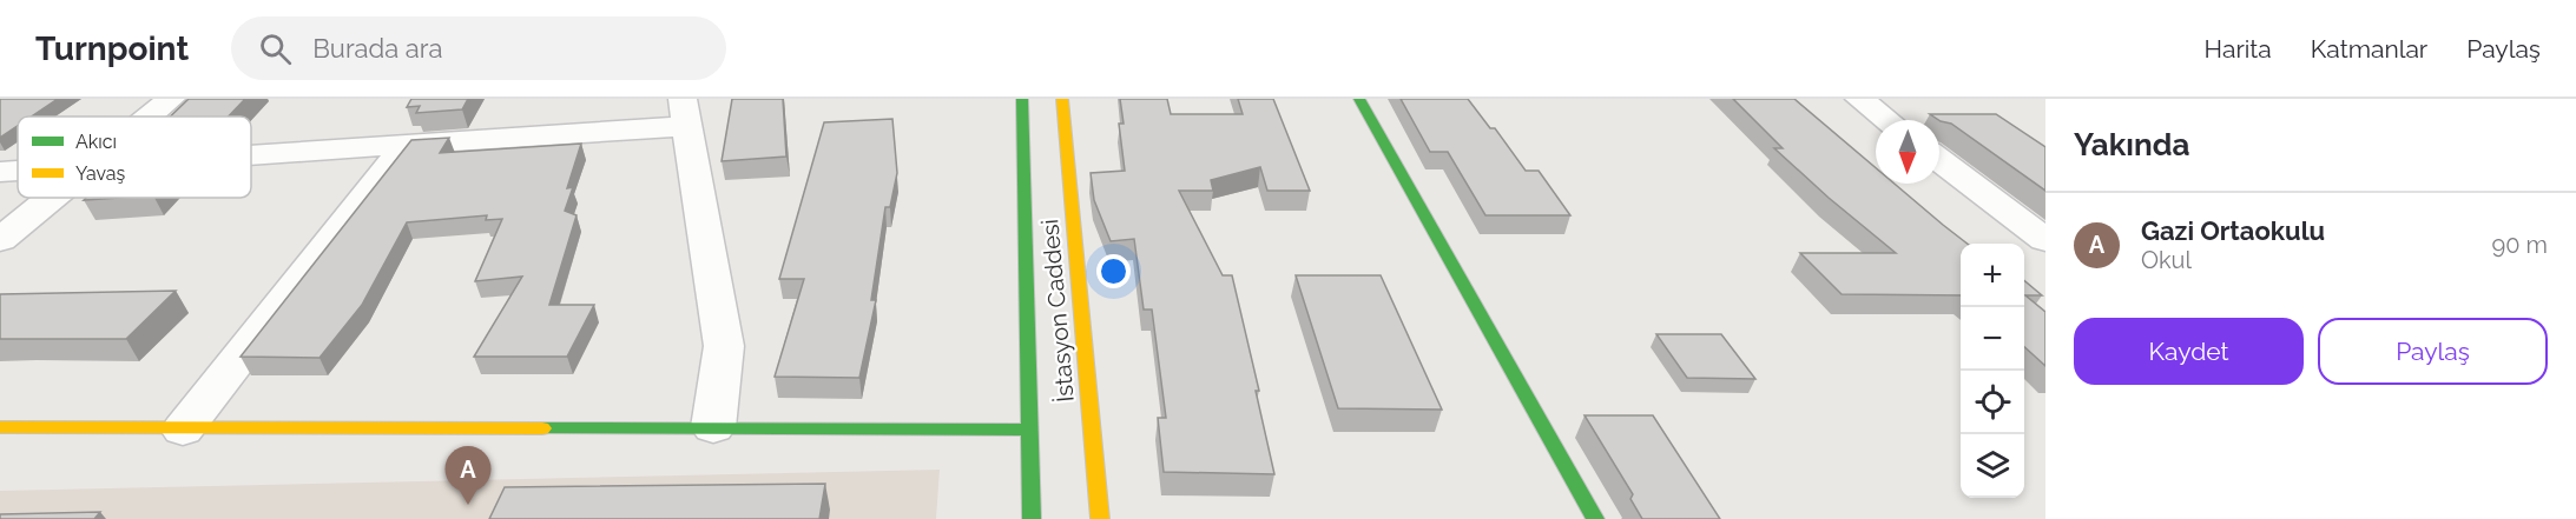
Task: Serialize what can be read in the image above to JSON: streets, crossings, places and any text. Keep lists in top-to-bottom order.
{
  "streets": {
    "street": ["İstasyon Caddesi"]
  },
  "legend": ["Akıcı", "Yavaş"],
  "north": "bottom",
  "page": {
    "header": "Turnpoint",
    "search": "Burada ara",
    "nav": ["Harita", "Katmanlar", "Paylaş"],
    "heading": "Yakında",
    "list": [
      {
        "mark": "A",
        "name": "Gazi Ortaokulu",
        "note": "Okul",
        "value": "90 m"
      }
    ],
    "map_buttons": ["+", "−"],
    "buttons": ["Kaydet", "Paylaş"],
    "pins": "A"
  }
}
